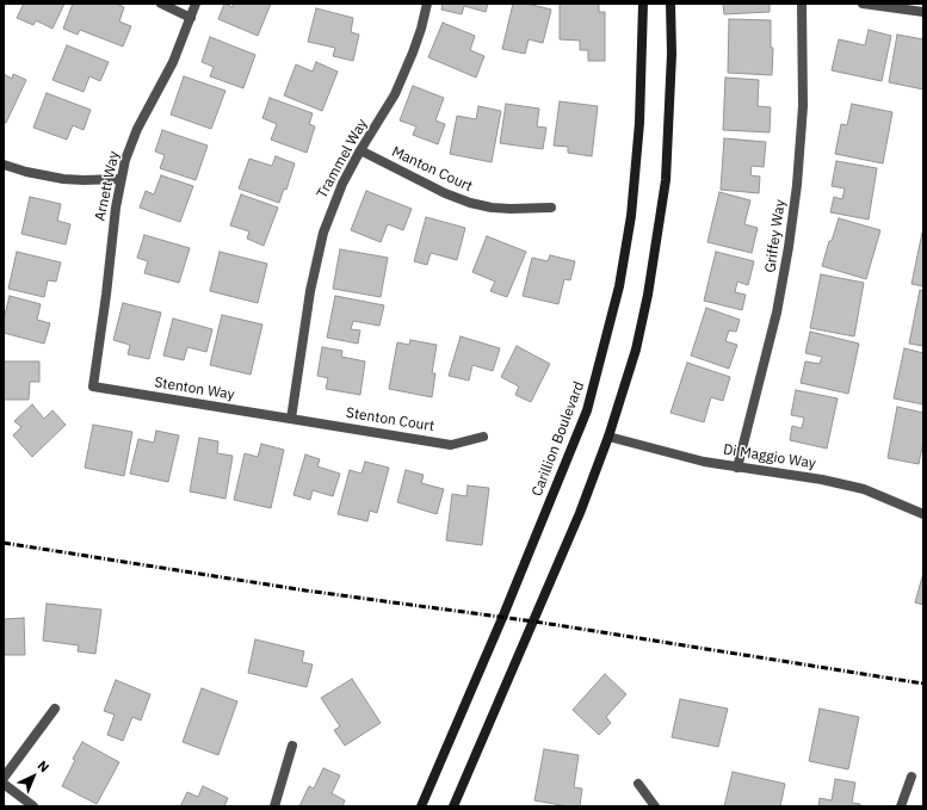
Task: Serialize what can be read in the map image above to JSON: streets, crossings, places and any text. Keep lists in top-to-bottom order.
{
  "streets": {
    "street": [
      "Trammel Way",
      "Manton Court",
      "Arnett Way",
      "Griffey Way",
      "Stenton Way",
      "Stenton Court",
      "Carillion Boulevard",
      "Di Maggio Way"
    ]
  },
  "crossings": [
    ["Trammel Way", "Manton Court"],
    ["Trammel Way", "Stenton Way"],
    ["Trammel Way", "Stenton Court"],
    ["Arnett Way", "Stenton Way"],
    ["Griffey Way", "Di Maggio Way"],
    ["Stenton Way", "Stenton Court"]
  ],
  "north": "top right"
}
